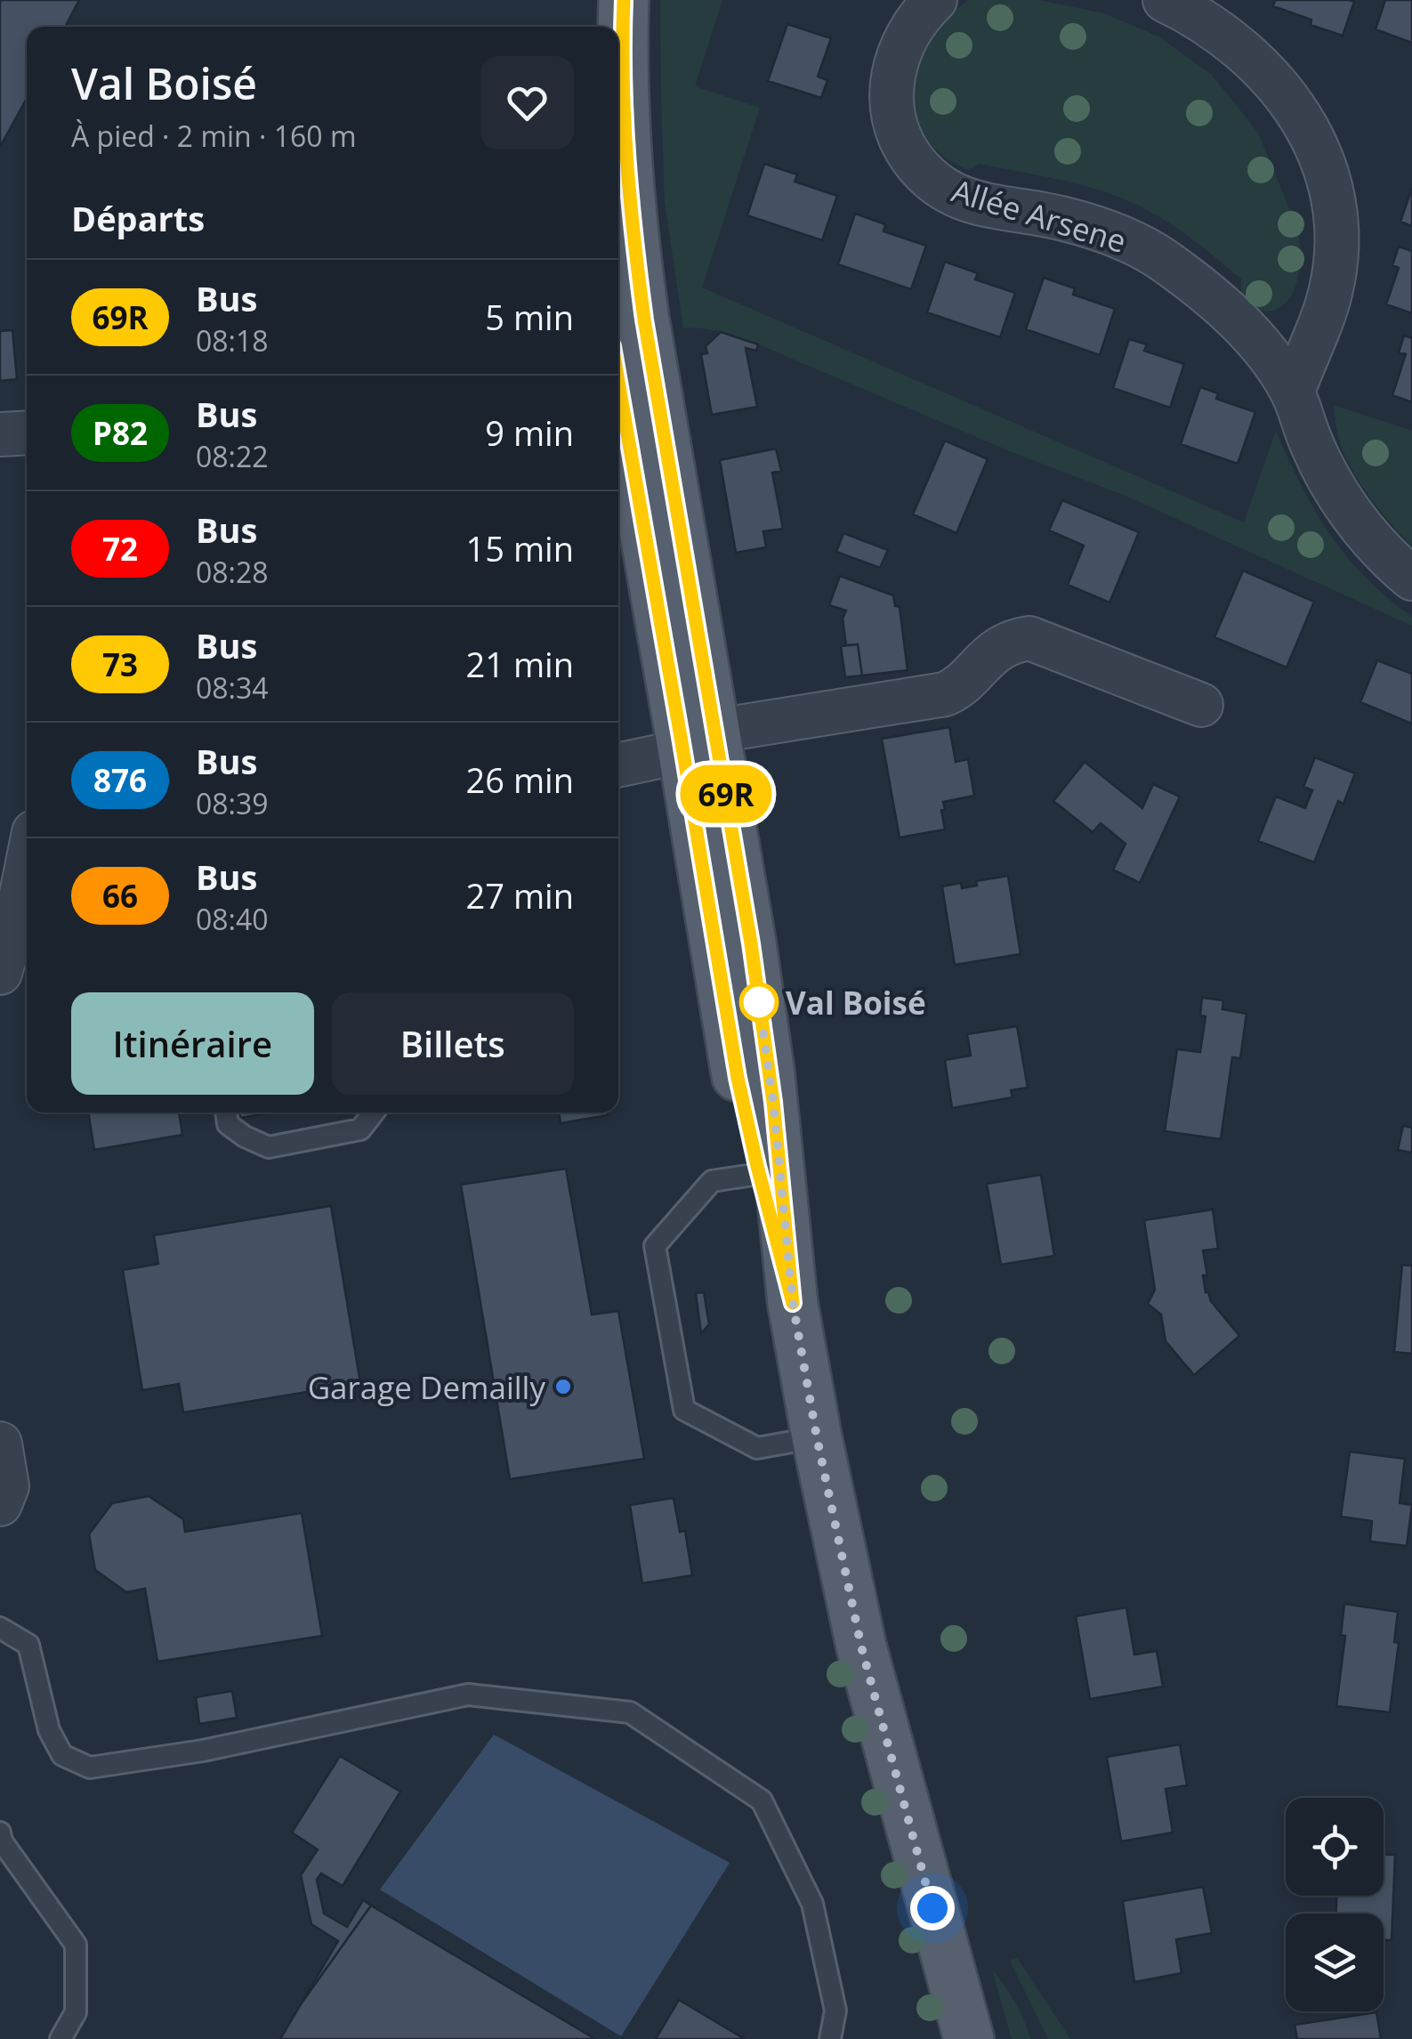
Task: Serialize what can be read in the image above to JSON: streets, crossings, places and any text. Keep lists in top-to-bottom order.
{
  "streets": {
    "street": ["Allée Arsene"]
  },
  "places": ["Val Boisé", "Garage Demailly"],
  "lines": ["bus line 69R"],
  "page": {
    "on_map": "69R",
    "heading": [
      ["Val Boisé", "À pied · 2 min · 160 m"],
      "Départs"
    ],
    "list": [
      {
        "mark": "69R",
        "name": "Bus",
        "note": "08:18",
        "value": "5 min"
      },
      {
        "mark": "P82",
        "name": "Bus",
        "note": "08:22",
        "value": "9 min"
      },
      {
        "mark": "72",
        "name": "Bus",
        "note": "08:28",
        "value": "15 min"
      },
      {
        "mark": "73",
        "name": "Bus",
        "note": "08:34",
        "value": "21 min"
      },
      {
        "mark": "876",
        "name": "Bus",
        "note": "08:39",
        "value": "26 min"
      },
      {
        "mark": "66",
        "name": "Bus",
        "note": "08:40",
        "value": "27 min"
      }
    ],
    "buttons": ["Itinéraire", "Billets"]
  }
}
